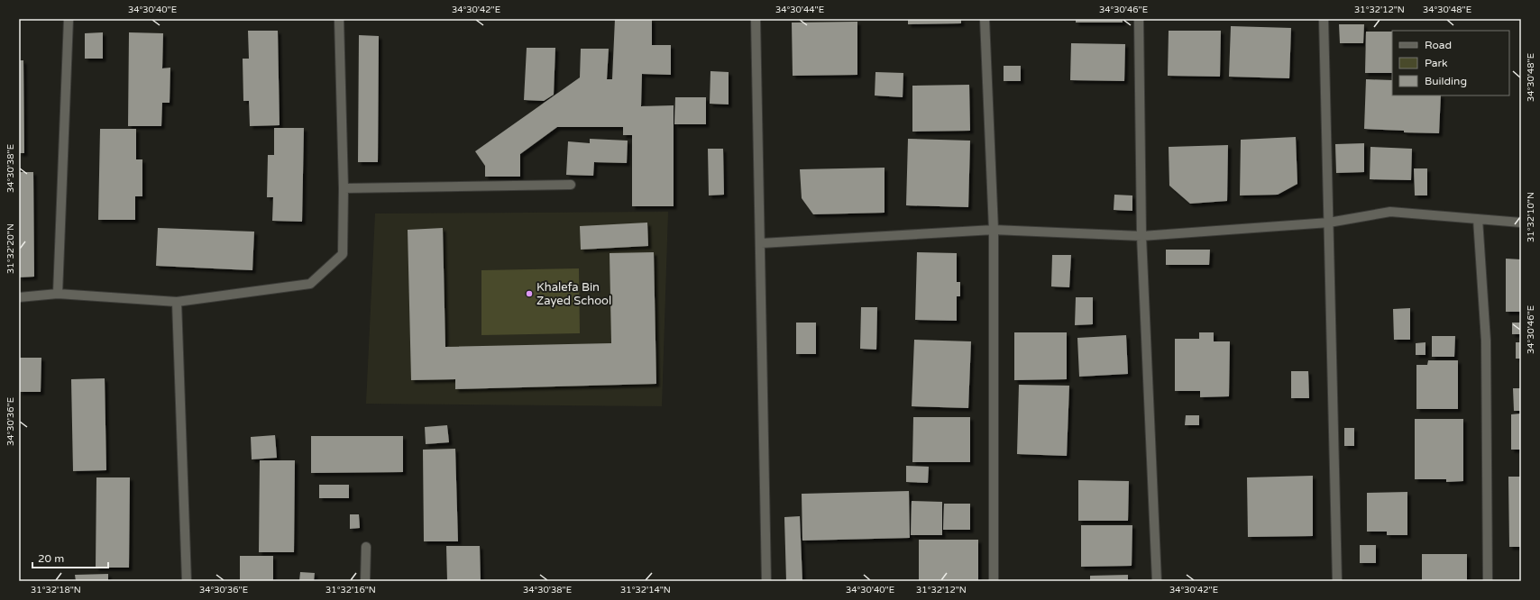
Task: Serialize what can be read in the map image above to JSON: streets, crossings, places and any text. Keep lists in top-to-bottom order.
{
  "places": ["Khalefa Bin Zayed School"],
  "legend": ["Road", "Park", "Building"],
  "scale_bar": "20 m",
  "coordinates": [
    "34°30'40\"E",
    "34°30'42\"E",
    "34°30'44\"E",
    "34°30'46\"E",
    "31°32'12\"N",
    "34°30'48\"E",
    "34°30'38\"E",
    "31°32'10\"N",
    "31°32'20\"N",
    "34°30'36\"E",
    "31°32'18\"N",
    "31°32'16\"N",
    "31°32'14\"N"
  ]
}
